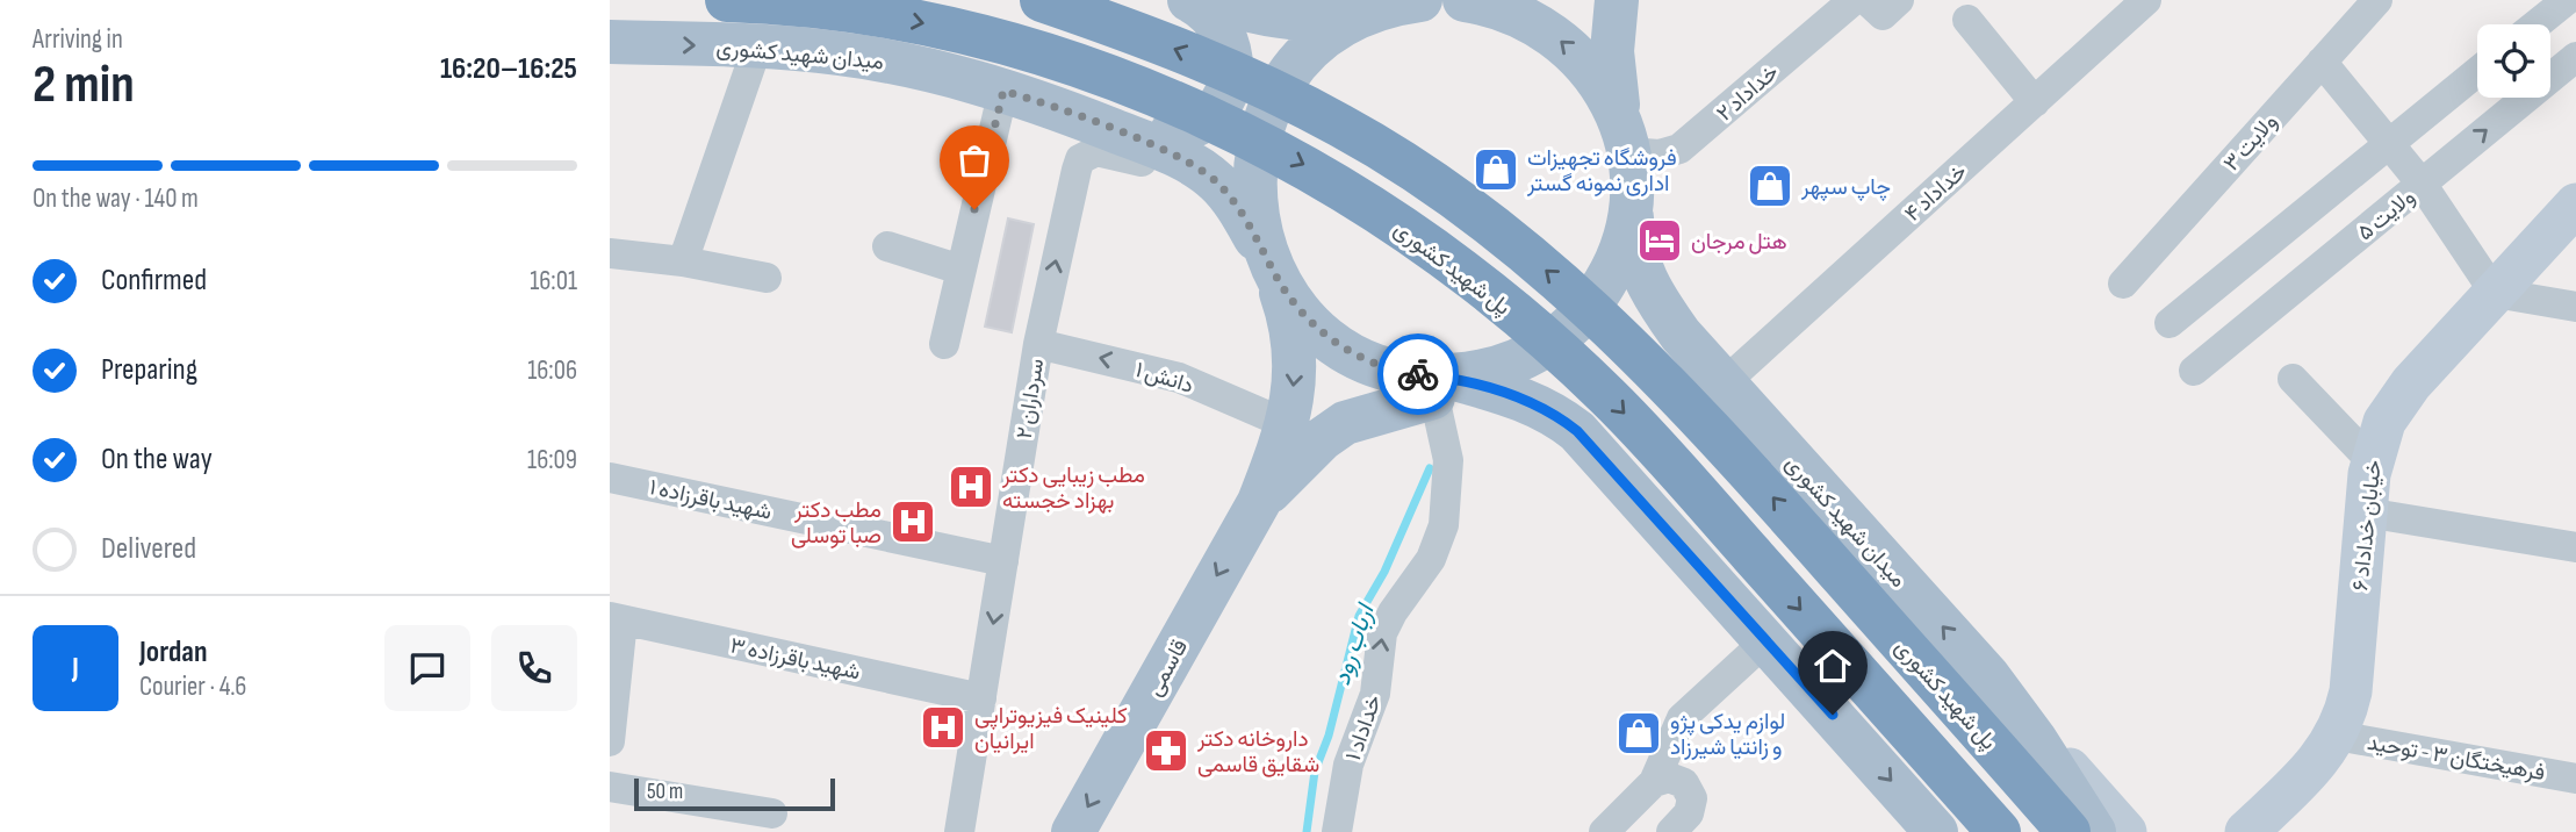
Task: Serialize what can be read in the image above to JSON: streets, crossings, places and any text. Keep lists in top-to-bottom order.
{
  "streets": {
    "highway": ["پل شهید کشوری"],
    "main road": ["میدان شهید کشوری", "خیابان خداداد ۶", "قاسمی"],
    "street": [
      "خداداد ۲",
      "ولایت ۳",
      "خداداد ۴",
      "ولایت ۵",
      "دانش ۱",
      "سرداران ۲",
      "شهید باقرزاده ۱",
      "شهید باقرزاده ۳",
      "خداداد ۱",
      "فرهیختگان ۳ - توحید"
    ]
  },
  "crossings": [
    ["میدان شهید کشوری", "خداداد ۲"],
    ["میدان شهید کشوری", "خداداد ۴"],
    ["میدان شهید کشوری", "سرداران ۲"],
    ["میدان شهید کشوری", "خداداد ۱"],
    ["دانش ۱", "سرداران ۲"],
    ["سرداران ۲", "شهید باقرزاده ۱"],
    ["سرداران ۲", "شهید باقرزاده ۳"],
    ["خیابان خداداد ۶", "فرهیختگان ۳ - توحید"]
  ],
  "one_way": ["دانش ۱", "قاسمی", "خداداد ۱"],
  "water": ["ارباب رود"],
  "places": {
    "shop": ["فروشگاه تجهیزات اداری نمونه گستر", "چاپ سپهر", "لوازم یدکی پژو و زانتیا شیرزاد"],
    "hotel": ["هتل مرجان"],
    "hospital": ["مطب زیبایی دکتر بهزاد خجسته", "مطب دکتر صبا توسلی", "کلینیک فیزیوتراپی ایرانیان"],
    "pharmacy": ["داروخانه دکتر شقایق قاسمی"]
  },
  "scale_bar": "50 m",
  "page": {
    "heading": ["2 min", "Arriving in", "16:20–16:25"],
    "panel": ["Jordan", "Courier · 4.6"],
    "bar": "On the way · 140 m",
    "list": [
      ["Confirmed", "16:01"],
      ["Preparing", "16:06"],
      ["On the way", "16:09"],
      "Delivered"
    ],
    "round": "J",
    "scale": "50 m"
  }
}
